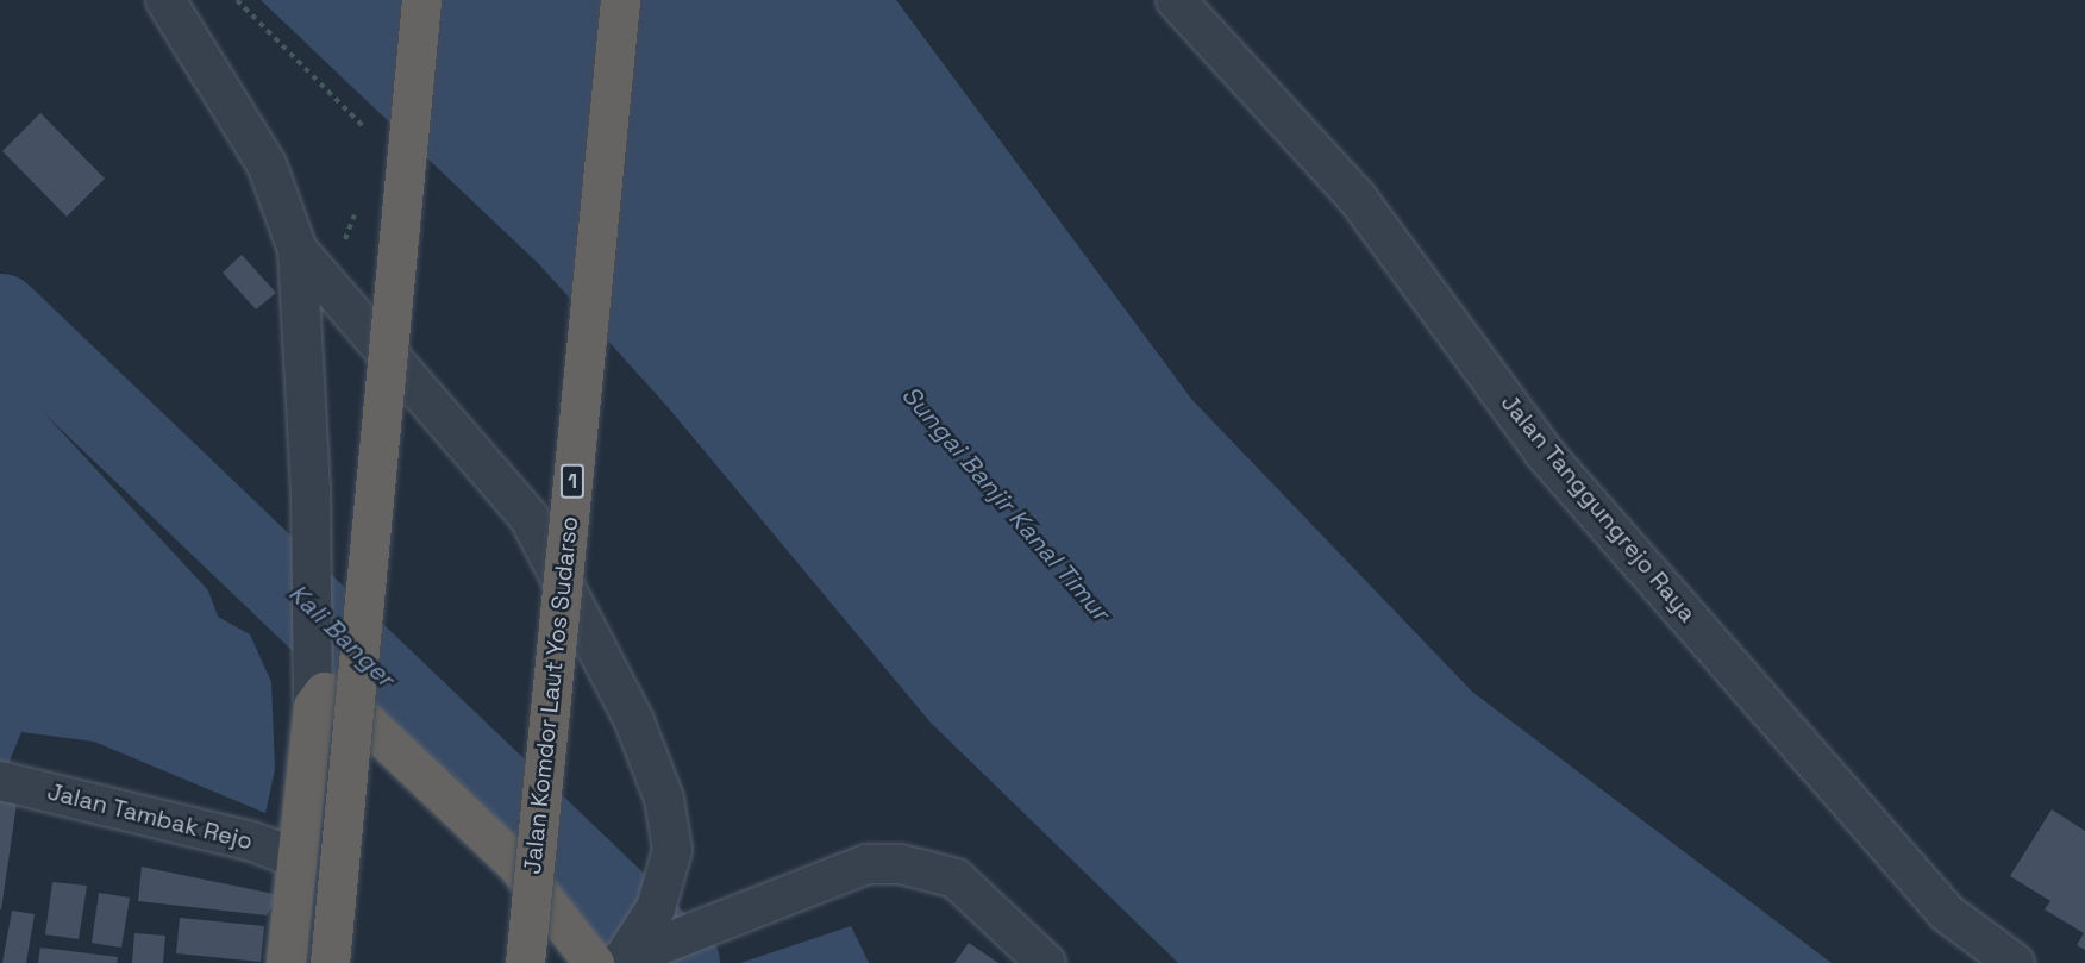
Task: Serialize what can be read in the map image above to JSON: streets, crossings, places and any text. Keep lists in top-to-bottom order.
{
  "streets": {
    "highway": ["1", "Jalan Komdor Laut Yos Sudarso"],
    "street": ["Jalan Tanggungrejo Raya", "Jalan Tambak Rejo"]
  },
  "water": ["Sungai Banjir Kanal Timur", "Kali Banger"]
}
